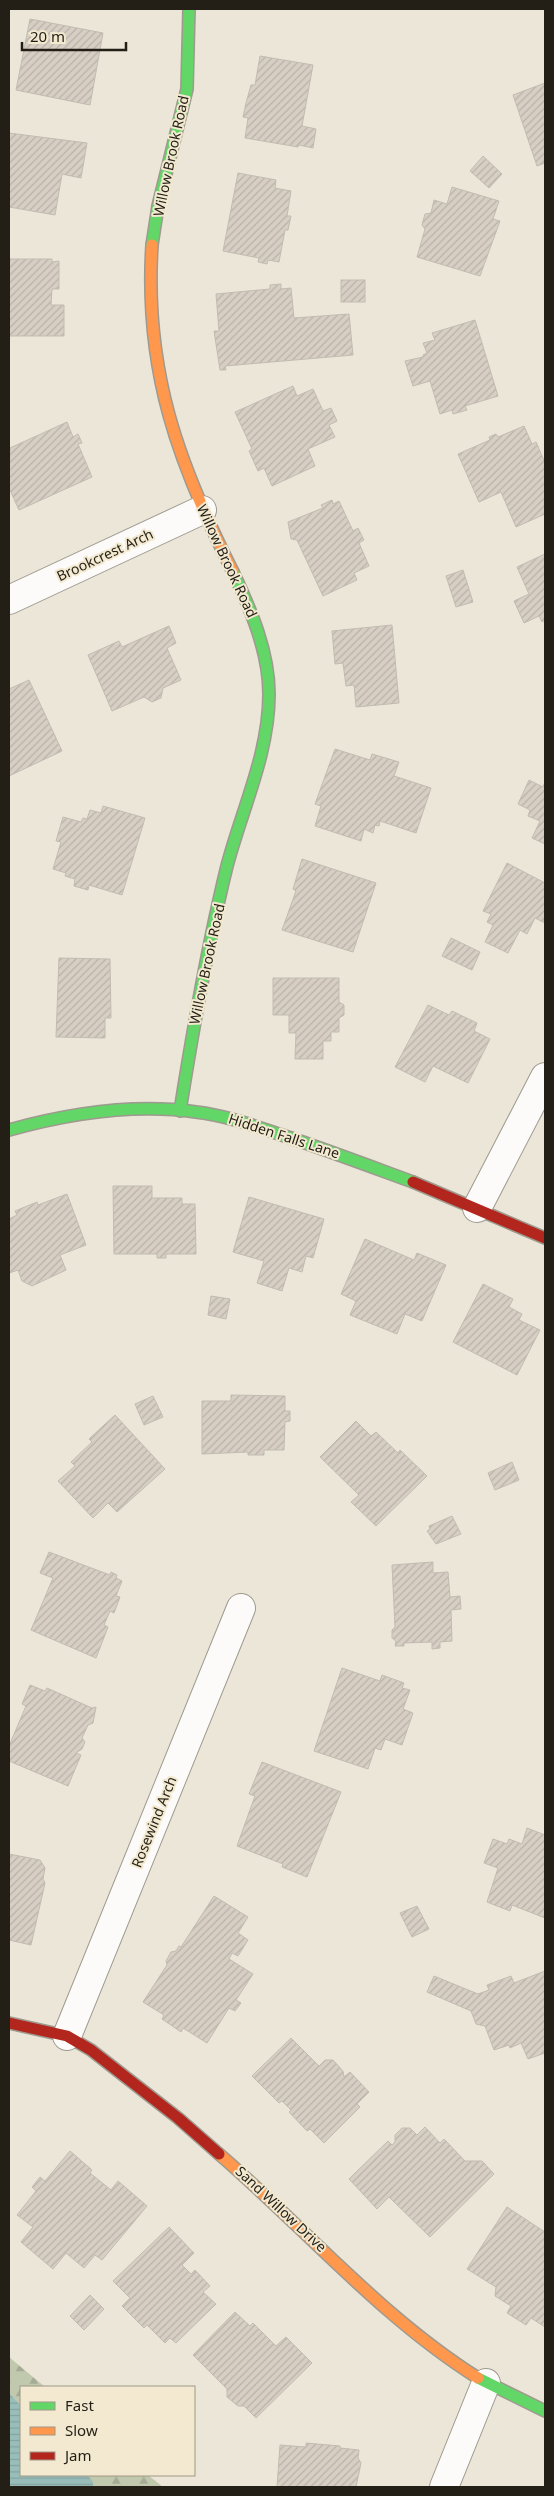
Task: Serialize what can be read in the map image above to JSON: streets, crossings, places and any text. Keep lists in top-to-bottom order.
{
  "streets": {
    "street": [
      "Willow Brook Road",
      "Brookcrest Arch",
      "Hidden Falls Lane",
      "Rosewind Arch",
      "Sand Willow Drive"
    ]
  },
  "crossings": [
    ["Willow Brook Road", "Brookcrest Arch"],
    ["Willow Brook Road", "Hidden Falls Lane"],
    ["Rosewind Arch", "Sand Willow Drive"]
  ],
  "legend": ["Fast", "Slow", "Jam"],
  "scale_bar": "20 m"
}
